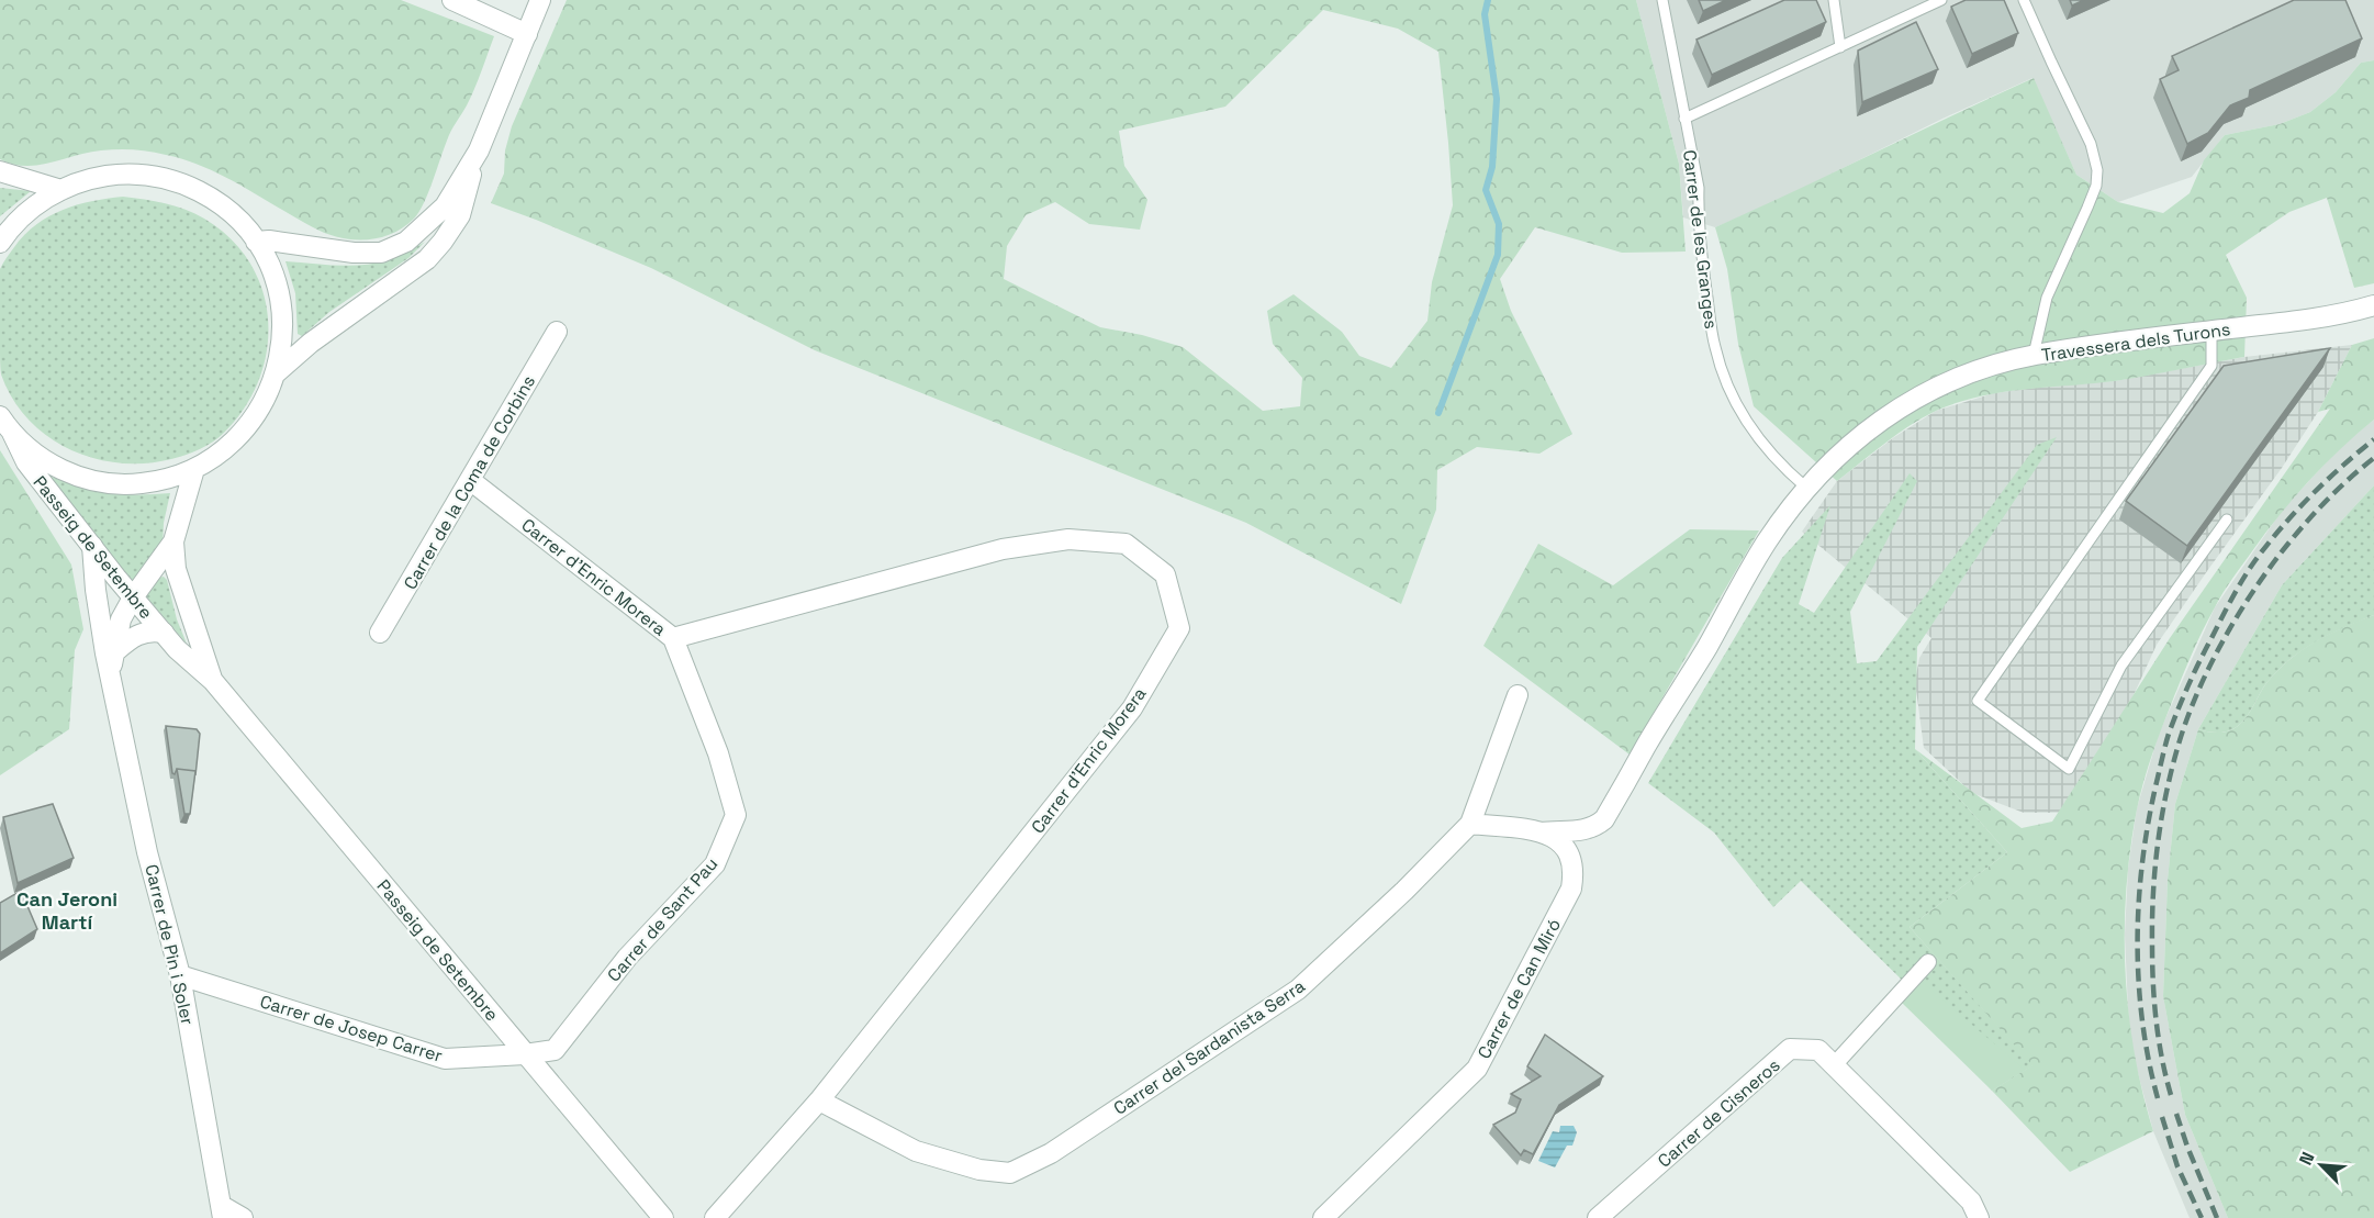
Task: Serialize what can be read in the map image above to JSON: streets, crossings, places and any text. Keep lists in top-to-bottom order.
{
  "streets": {
    "street": [
      "Travessera dels Turons",
      "Carrer de la Coma de Corbins",
      "Passeig de Setembre",
      "Carrer d'Enric Morera",
      "Carrer de Sant Pau",
      "Carrer de Pin i Soler",
      "Carrer de Can Miró",
      "Carrer de Josep Carrer",
      "Carrer del Sardanista Serra",
      "Carrer de Cisneros"
    ],
    "lane": ["Carrer de les Granges"]
  },
  "crossings": [
    ["Carrer de les Granges", "Travessera dels Turons"],
    ["Travessera dels Turons", "Carrer de Can Miró"],
    ["Carrer de la Coma de Corbins", "Carrer d'Enric Morera"],
    ["Passeig de Setembre", "Carrer de Sant Pau"],
    ["Passeig de Setembre", "Carrer de Pin i Soler"],
    ["Passeig de Setembre", "Carrer de Josep Carrer"],
    ["Carrer d'Enric Morera", "Carrer de Sant Pau"],
    ["Carrer d'Enric Morera", "Carrer del Sardanista Serra"],
    ["Carrer de Sant Pau", "Carrer de Josep Carrer"],
    ["Carrer de Pin i Soler", "Carrer de Josep Carrer"],
    ["Carrer de Can Miró", "Carrer del Sardanista Serra"]
  ],
  "districts": ["Can Jeroni Martí"],
  "north": "top left"
}
